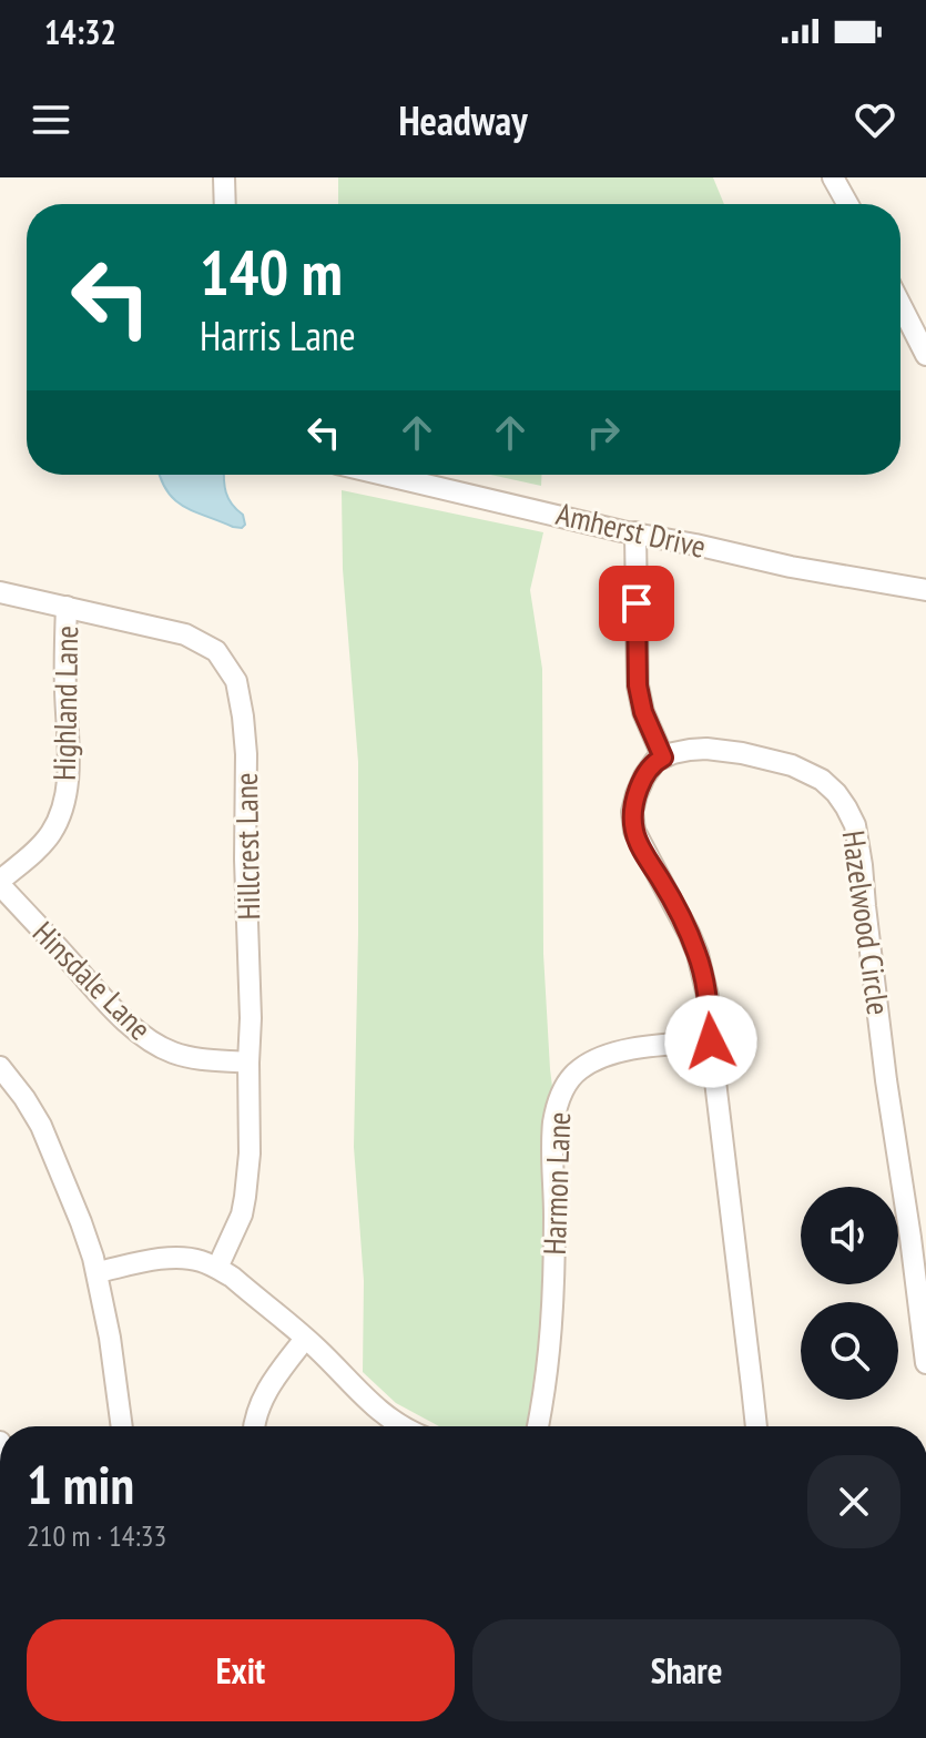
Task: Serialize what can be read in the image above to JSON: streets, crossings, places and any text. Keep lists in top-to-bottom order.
{
  "streets": {
    "street": [
      "Amherst Drive",
      "Highland Lane",
      "Hillcrest Lane",
      "Hazelwood Circle",
      "Hinsdale Lane",
      "Harmon Lane"
    ]
  },
  "crossings": [
    ["Highland Lane", "Hillcrest Lane"],
    ["Highland Lane", "Hinsdale Lane"],
    ["Hillcrest Lane", "Hinsdale Lane"]
  ],
  "page": {
    "status": "14:32",
    "header": "Headway",
    "turn": ["140 m", "Harris Lane"],
    "heading": ["1 min", "210 m · 14:33"],
    "buttons": ["Exit", "Share"]
  }
}
